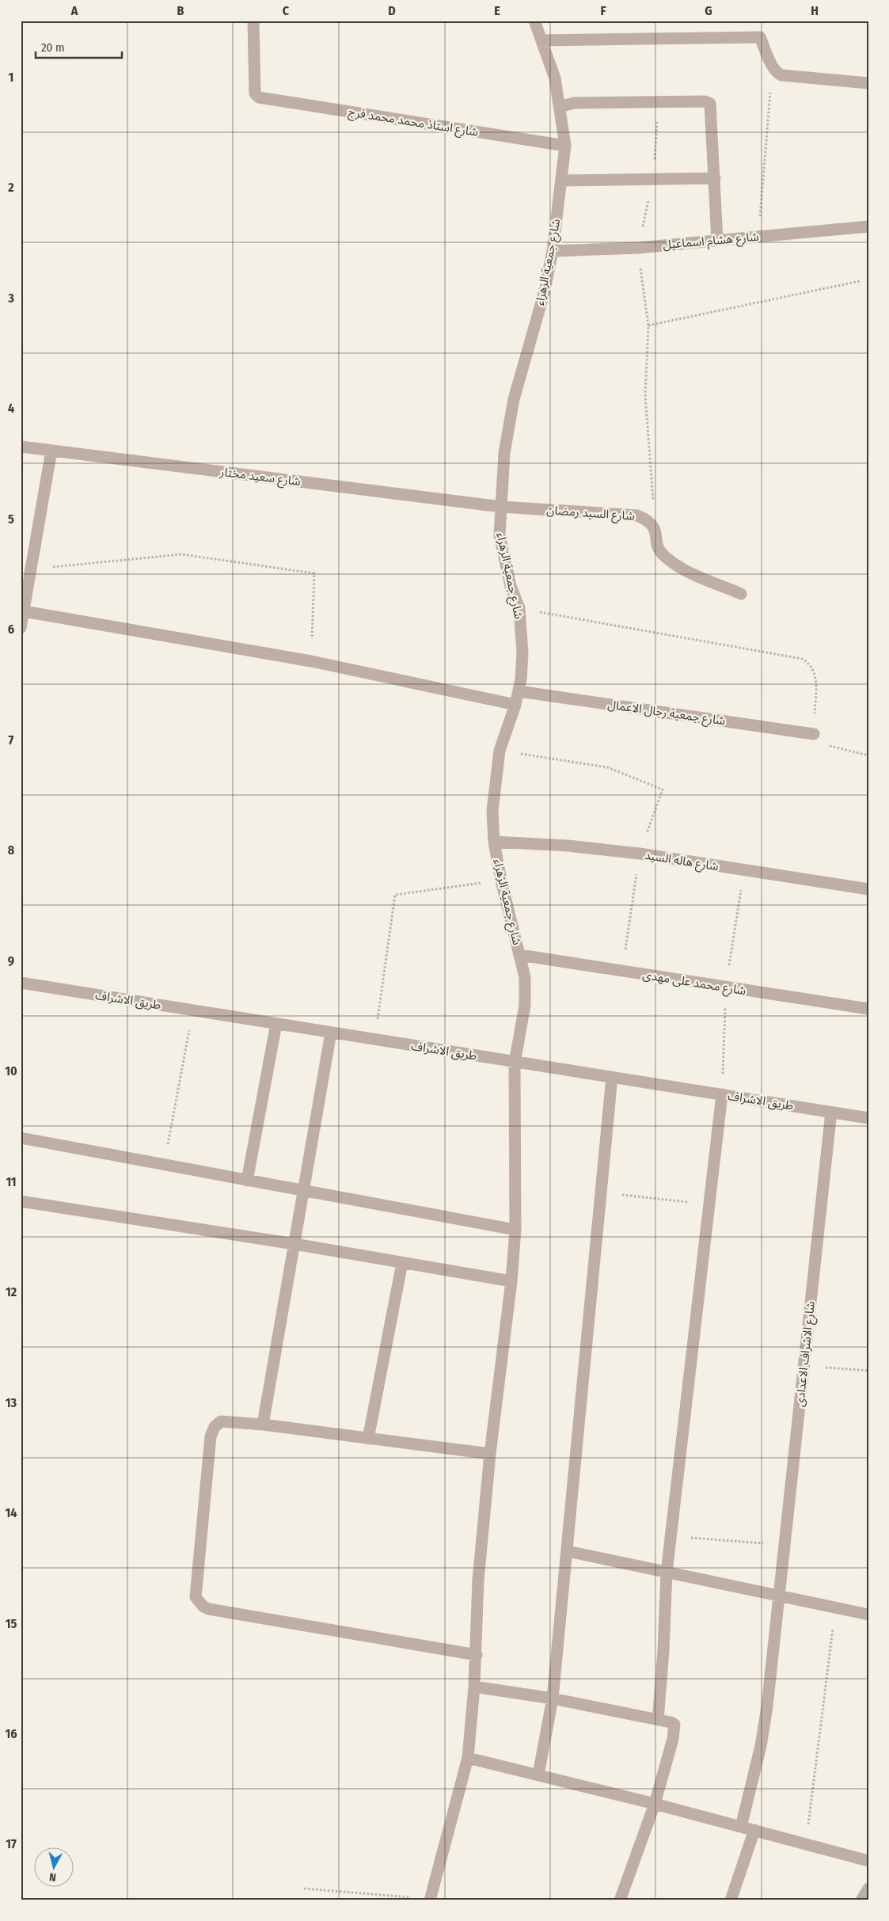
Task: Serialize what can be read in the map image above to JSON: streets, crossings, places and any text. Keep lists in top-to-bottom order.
{
  "streets": {
    "street": [
      "شارع استاذ محمد محمد فرج",
      "شارع هشام اسماعيل",
      "شارع جمعية الزهراء",
      "شارع سعيد مختار",
      "شارع السيد رمضان",
      "شارع جمعية رجال الاعمال",
      "شارع هاله السيد",
      "شارع محمد على مهدى",
      "طريق الاشراف",
      "شارع الاشراف الاعدادى"
    ]
  },
  "crossings": [
    ["شارع استاذ محمد محمد فرج", "شارع جمعية الزهراء"],
    ["شارع هشام اسماعيل", "شارع جمعية الزهراء"],
    ["شارع جمعية الزهراء", "شارع سعيد مختار"],
    ["شارع جمعية الزهراء", "شارع السيد رمضان"],
    ["شارع جمعية الزهراء", "شارع جمعية رجال الاعمال"],
    ["شارع جمعية الزهراء", "شارع هاله السيد"],
    ["شارع جمعية الزهراء", "شارع محمد على مهدى"],
    ["شارع جمعية الزهراء", "طريق الاشراف"],
    ["شارع سعيد مختار", "شارع السيد رمضان"],
    ["طريق الاشراف", "شارع الاشراف الاعدادى"]
  ],
  "scale_bar": "20 m",
  "north": "bottom",
  "grid": {
    "columns": [
      "A",
      "B",
      "C",
      "D",
      "E",
      "F",
      "G",
      "H"
    ],
    "rows": [
      "1",
      "2",
      "3",
      "4",
      "5",
      "6",
      "7",
      "8",
      "9",
      "10",
      "11",
      "12",
      "13",
      "14",
      "15",
      "16",
      "17"
    ]
  }
}
